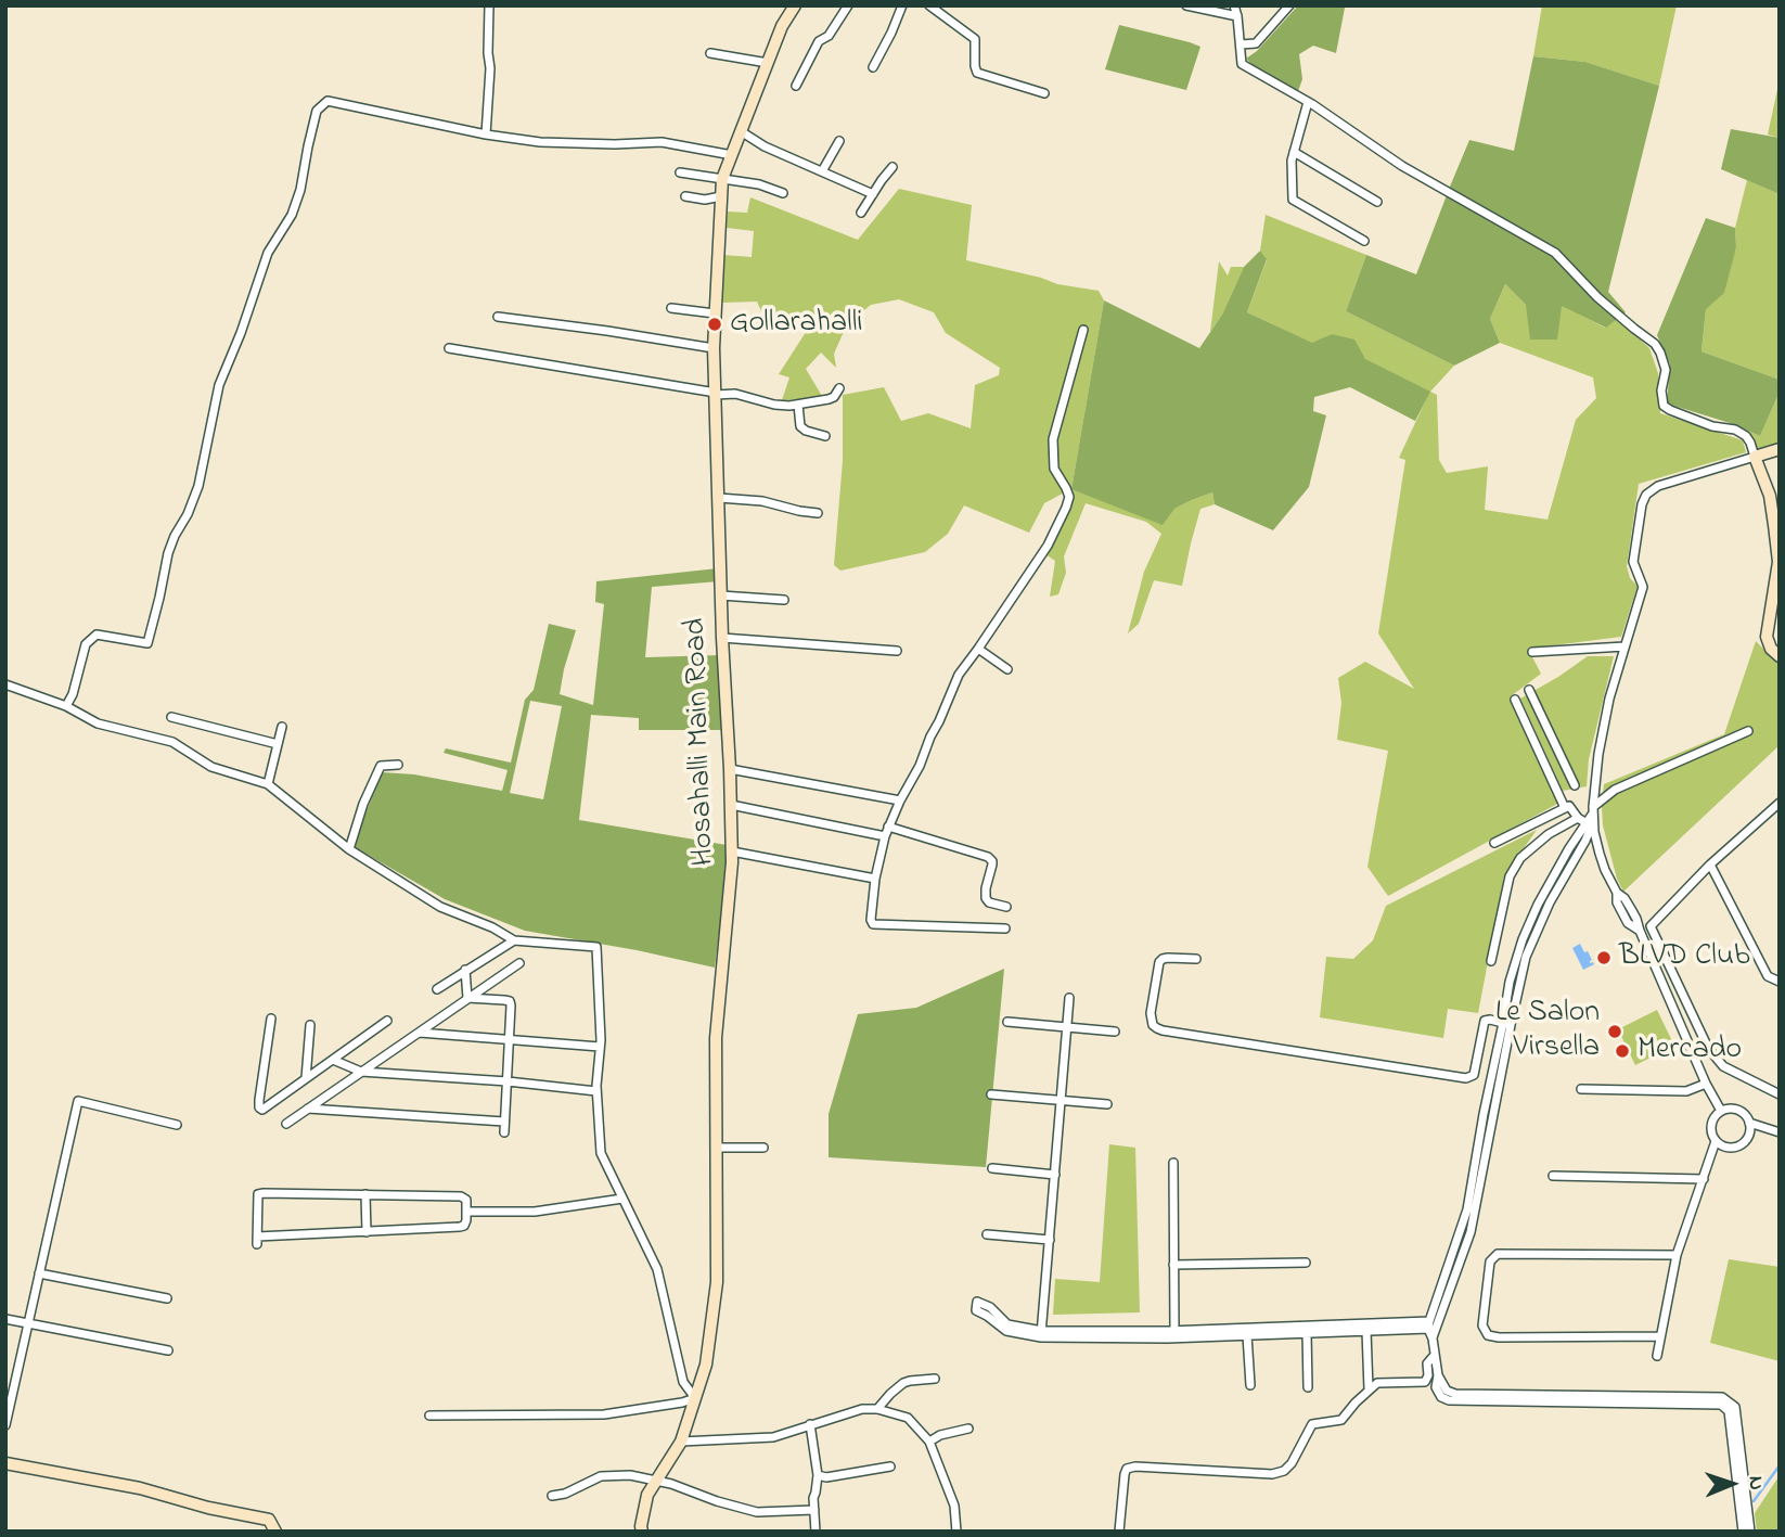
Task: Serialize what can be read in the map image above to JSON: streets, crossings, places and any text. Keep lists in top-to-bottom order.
{
  "streets": {
    "street": ["Hosahalli Main Road"]
  },
  "places": [
    "Gollarahalli",
    "BLVD Club",
    "Le Salon Virsella",
    "Mercado"
  ],
  "north": "right"
}
